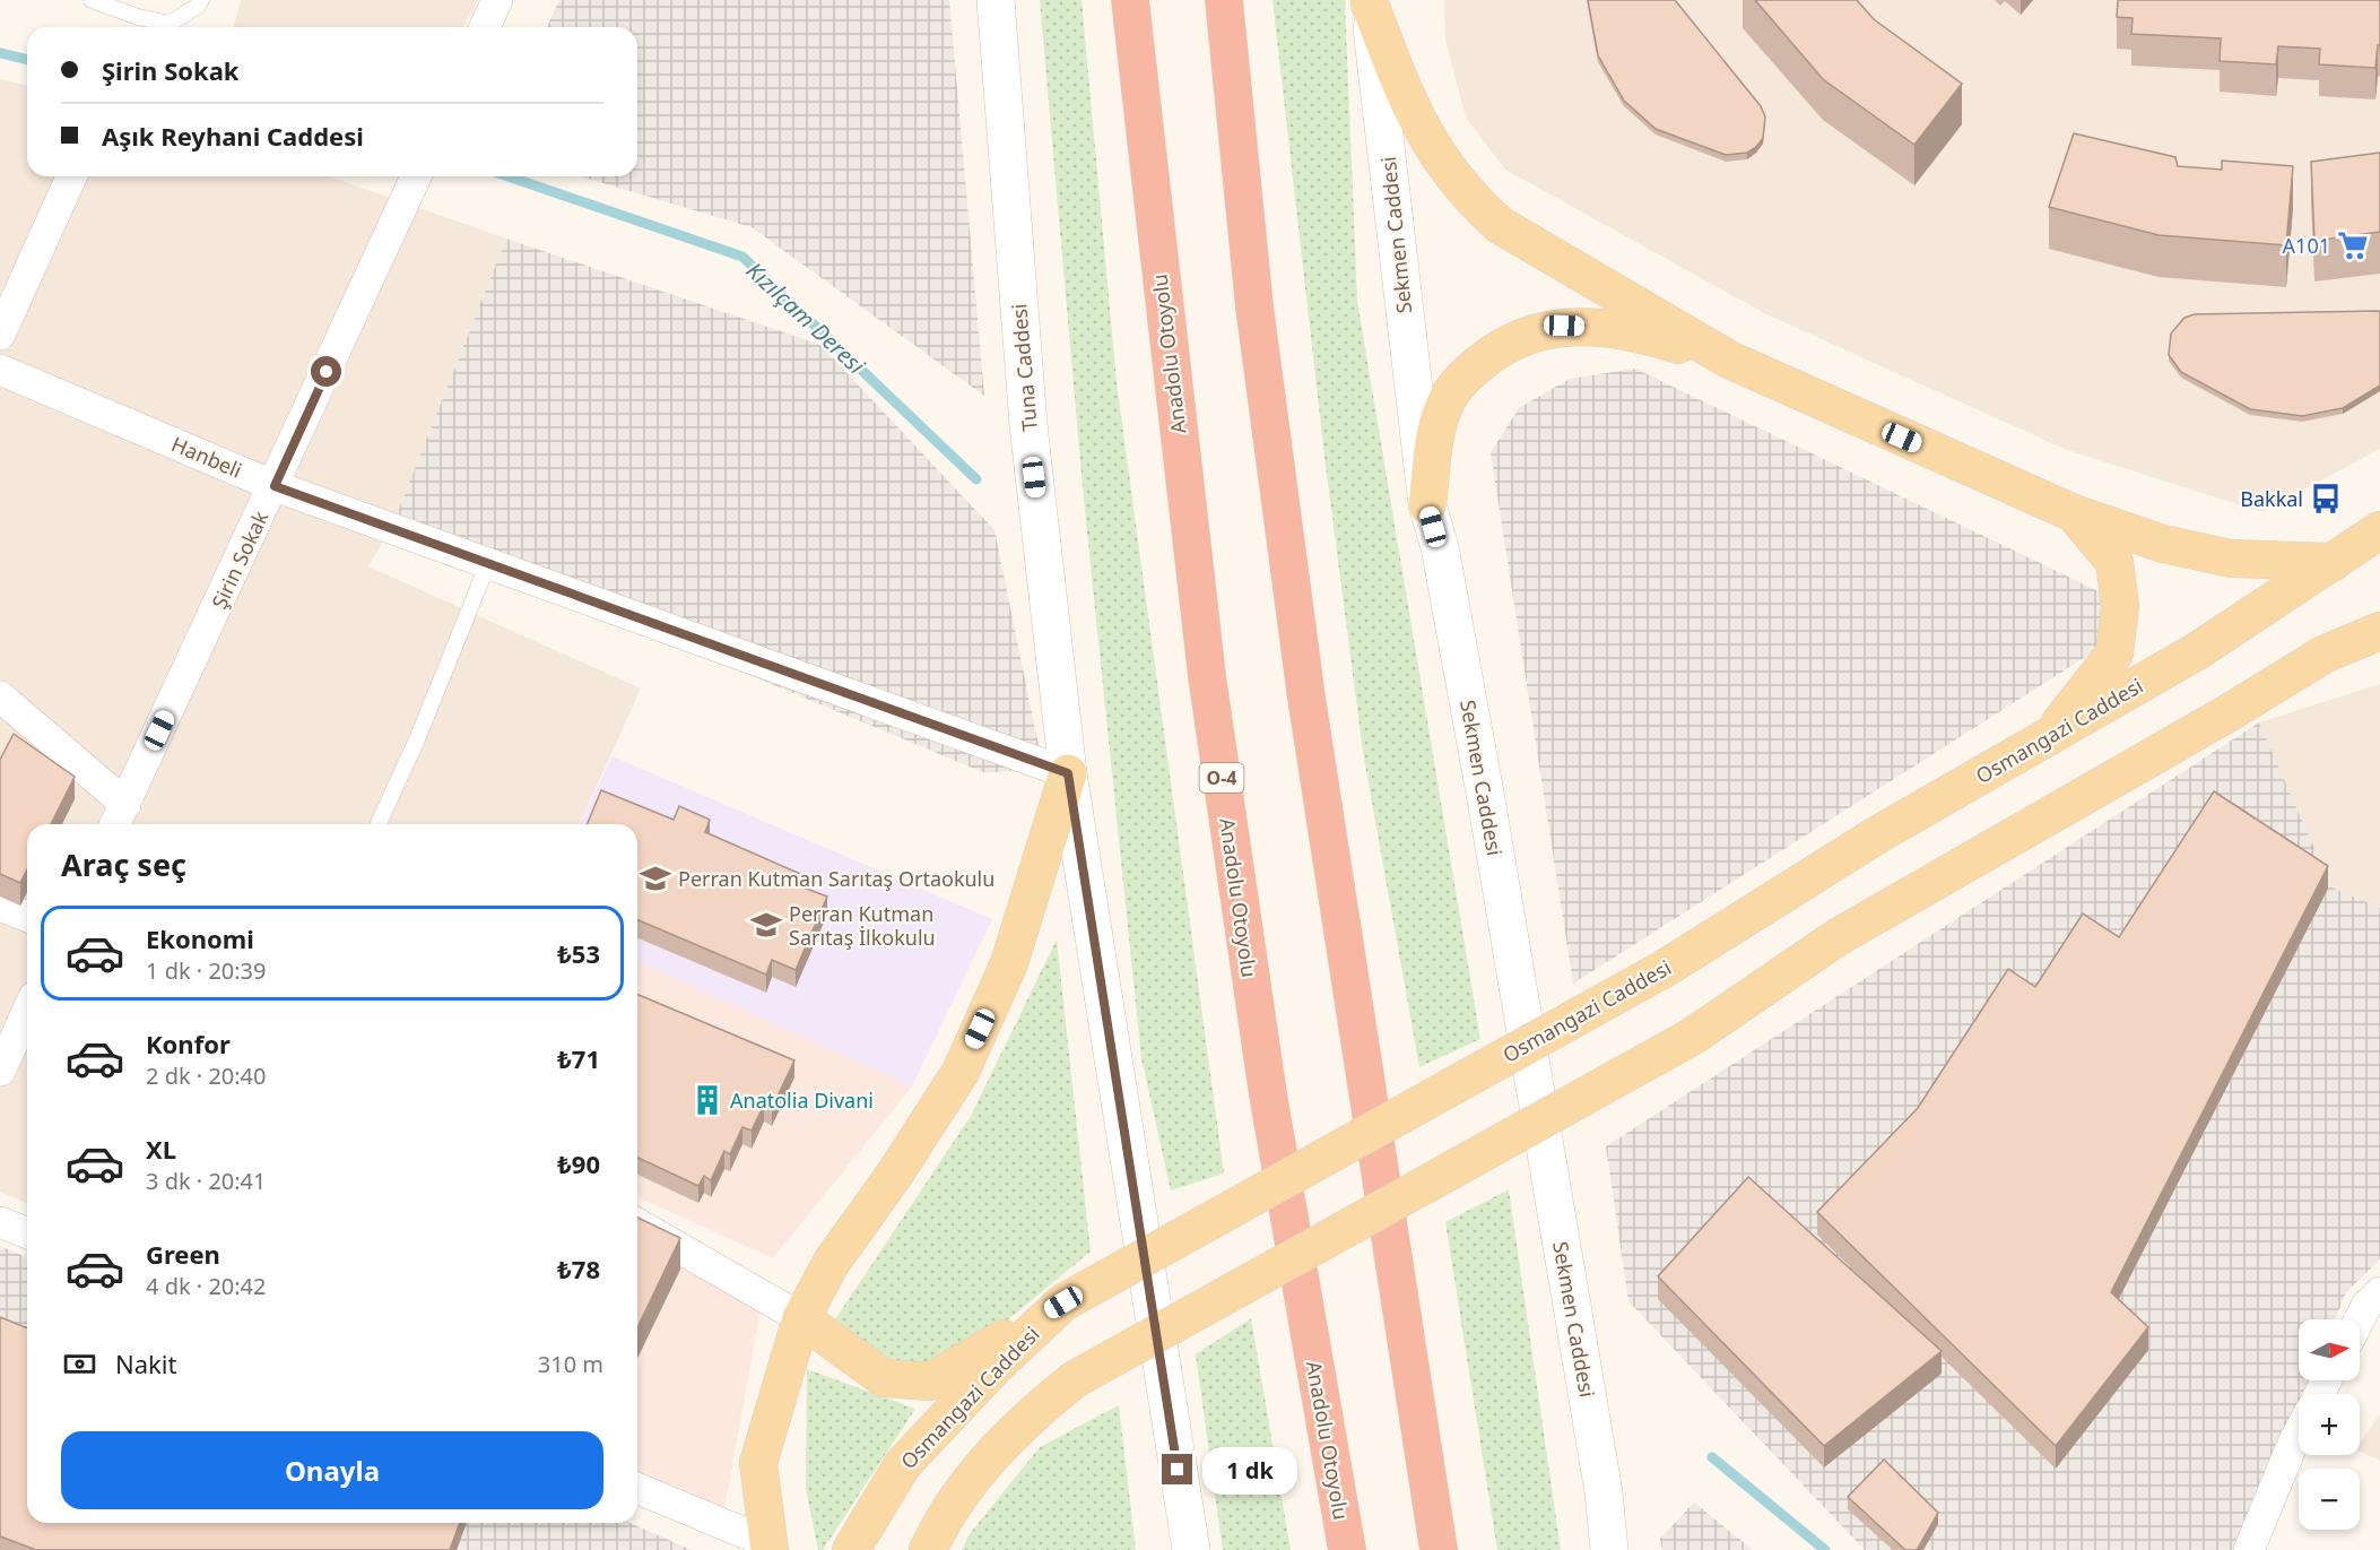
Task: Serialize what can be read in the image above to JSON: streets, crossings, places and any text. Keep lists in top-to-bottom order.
{
  "streets": {
    "highway": ["Anadolu Otoyolu", "O-4"],
    "main road": ["Sekmen Caddesi", "Tuna Caddesi", "Osmangazi Caddesi"],
    "street": ["Hanbeli", "Şirin Sokak"]
  },
  "crossings": [
    ["Tuna Caddesi", "Hanbeli"],
    ["Hanbeli", "Şirin Sokak"]
  ],
  "water": ["Kızılçam Deresi"],
  "places": {
    "supermarket": ["A101"],
    "bus stop": ["Bakkal"],
    "school or university": ["Perran Kutman Sarıtaş Ortaokulu", "Perran Kutman Sarıtaş İlkokulu"],
    "building": ["Anatolia Divani"]
  },
  "north": "right",
  "page": {
    "banner": ["Şirin Sokak", "Aşık Reyhani Caddesi"],
    "heading": "Araç seç",
    "list": [
      {
        "name": "Ekonomi",
        "note": "1 dk · 20:39",
        "value": "₺53"
      },
      {
        "name": "Konfor",
        "note": "2 dk · 20:40",
        "value": "₺71"
      },
      {
        "name": "XL",
        "note": "3 dk · 20:41",
        "value": "₺90"
      },
      {
        "name": "Green",
        "note": "4 dk · 20:42",
        "value": "₺78"
      }
    ],
    "map_buttons": ["+", "−"],
    "pay": ["Nakit", "310 m"],
    "buttons": "Onayla",
    "bubble": "1 dk"
  }
}
